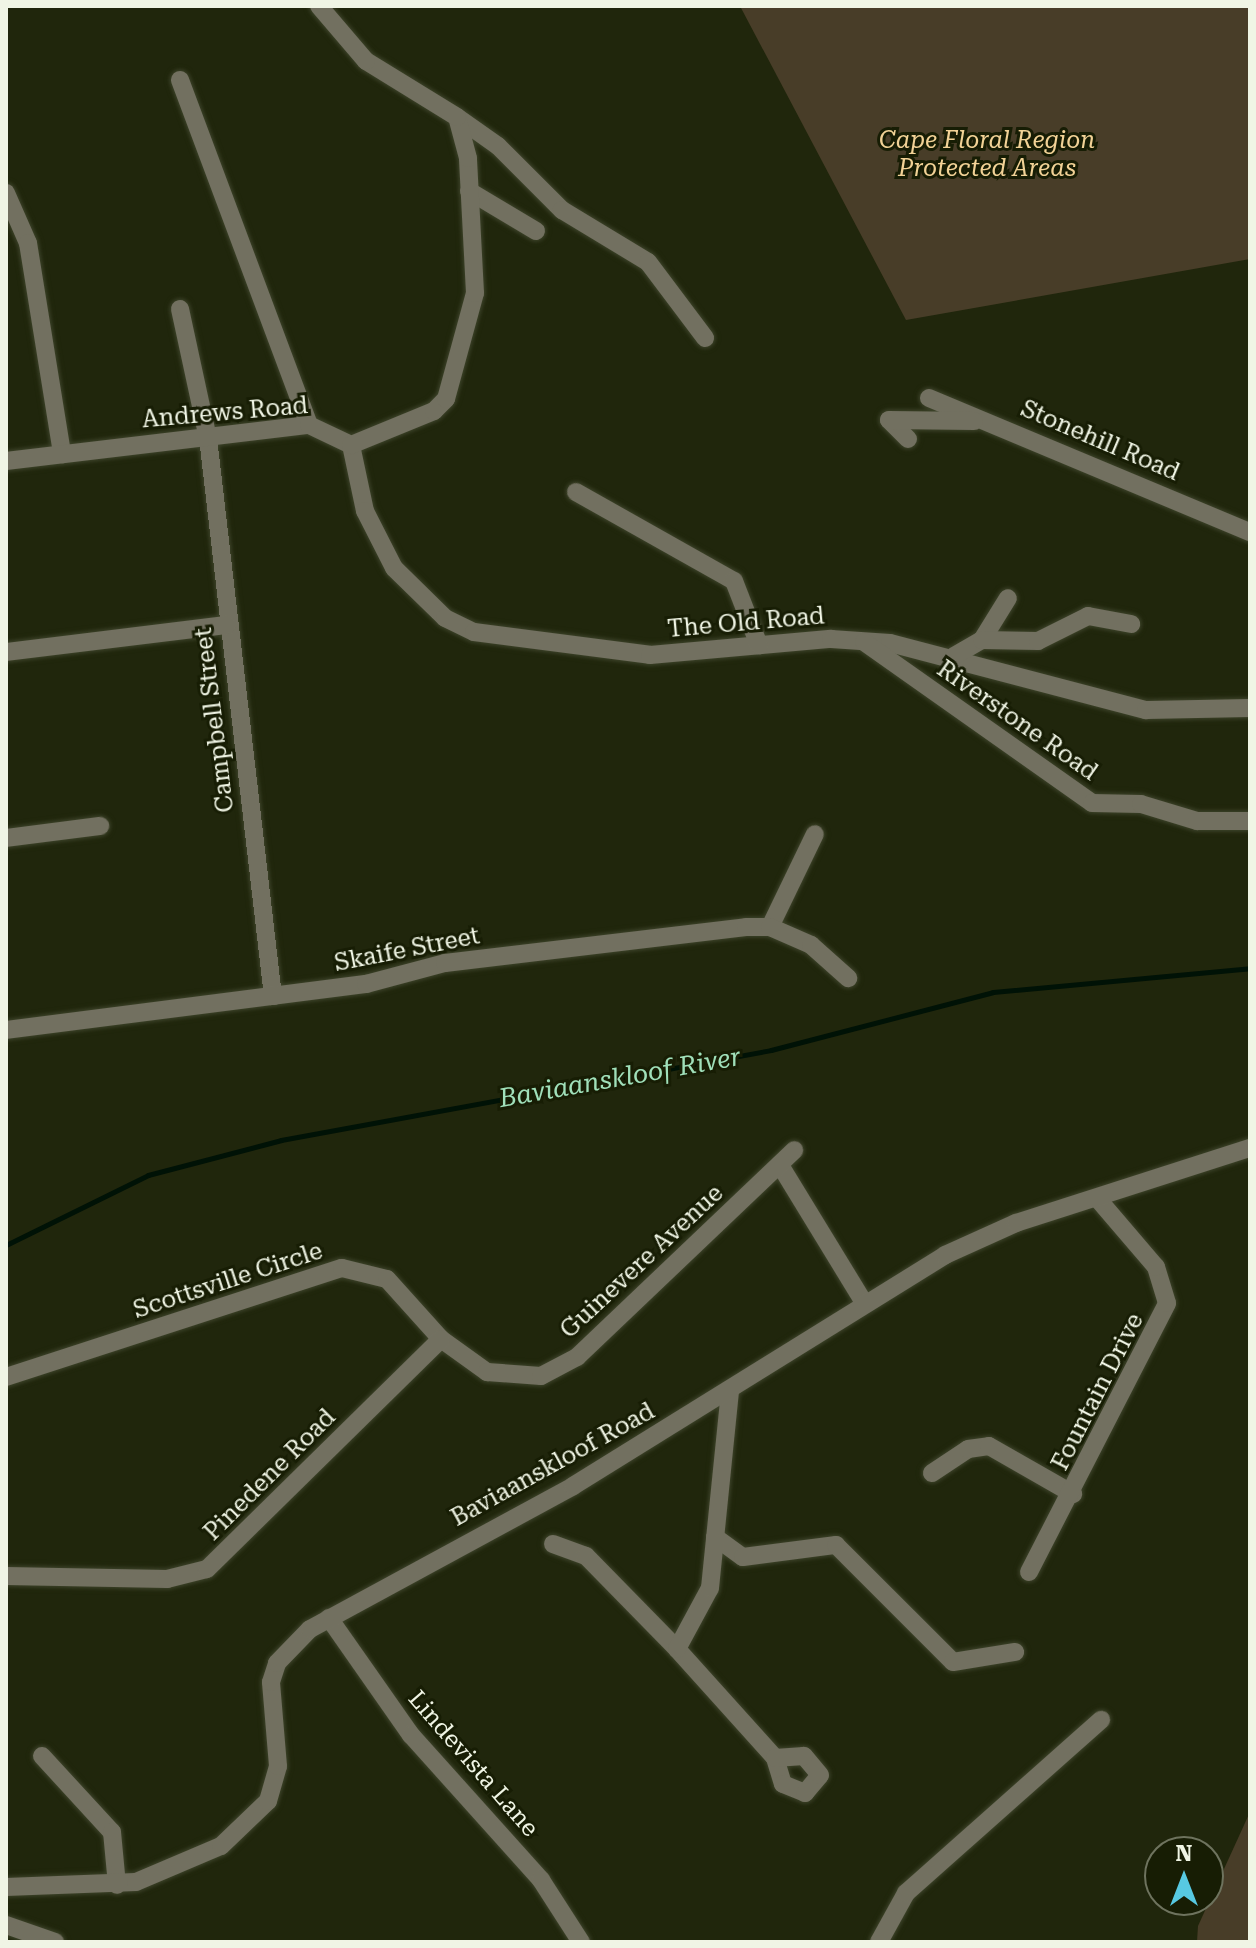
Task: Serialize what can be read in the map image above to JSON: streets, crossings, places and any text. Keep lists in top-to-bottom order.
{
  "streets": {
    "street": [
      "Andrews Road",
      "Stonehill Road",
      "The Old Road",
      "Campbell Street",
      "Riverstone Road",
      "Skaife Street",
      "Guinevere Avenue",
      "Scottsville Circle",
      "Fountain Drive",
      "Baviaanskloof Road",
      "Pinedene Road",
      "Lindevista Lane"
    ]
  },
  "crossings": [
    ["Andrews Road", "The Old Road"],
    ["Andrews Road", "Campbell Street"],
    ["The Old Road", "Riverstone Road"],
    ["Campbell Street", "Skaife Street"],
    ["Guinevere Avenue", "Scottsville Circle"],
    ["Guinevere Avenue", "Pinedene Road"],
    ["Scottsville Circle", "Pinedene Road"],
    ["Fountain Drive", "Baviaanskloof Road"],
    ["Baviaanskloof Road", "Lindevista Lane"]
  ],
  "water": ["Baviaanskloof River"],
  "parks": ["Cape Floral Region Protected Areas"],
  "north": "top"
}
